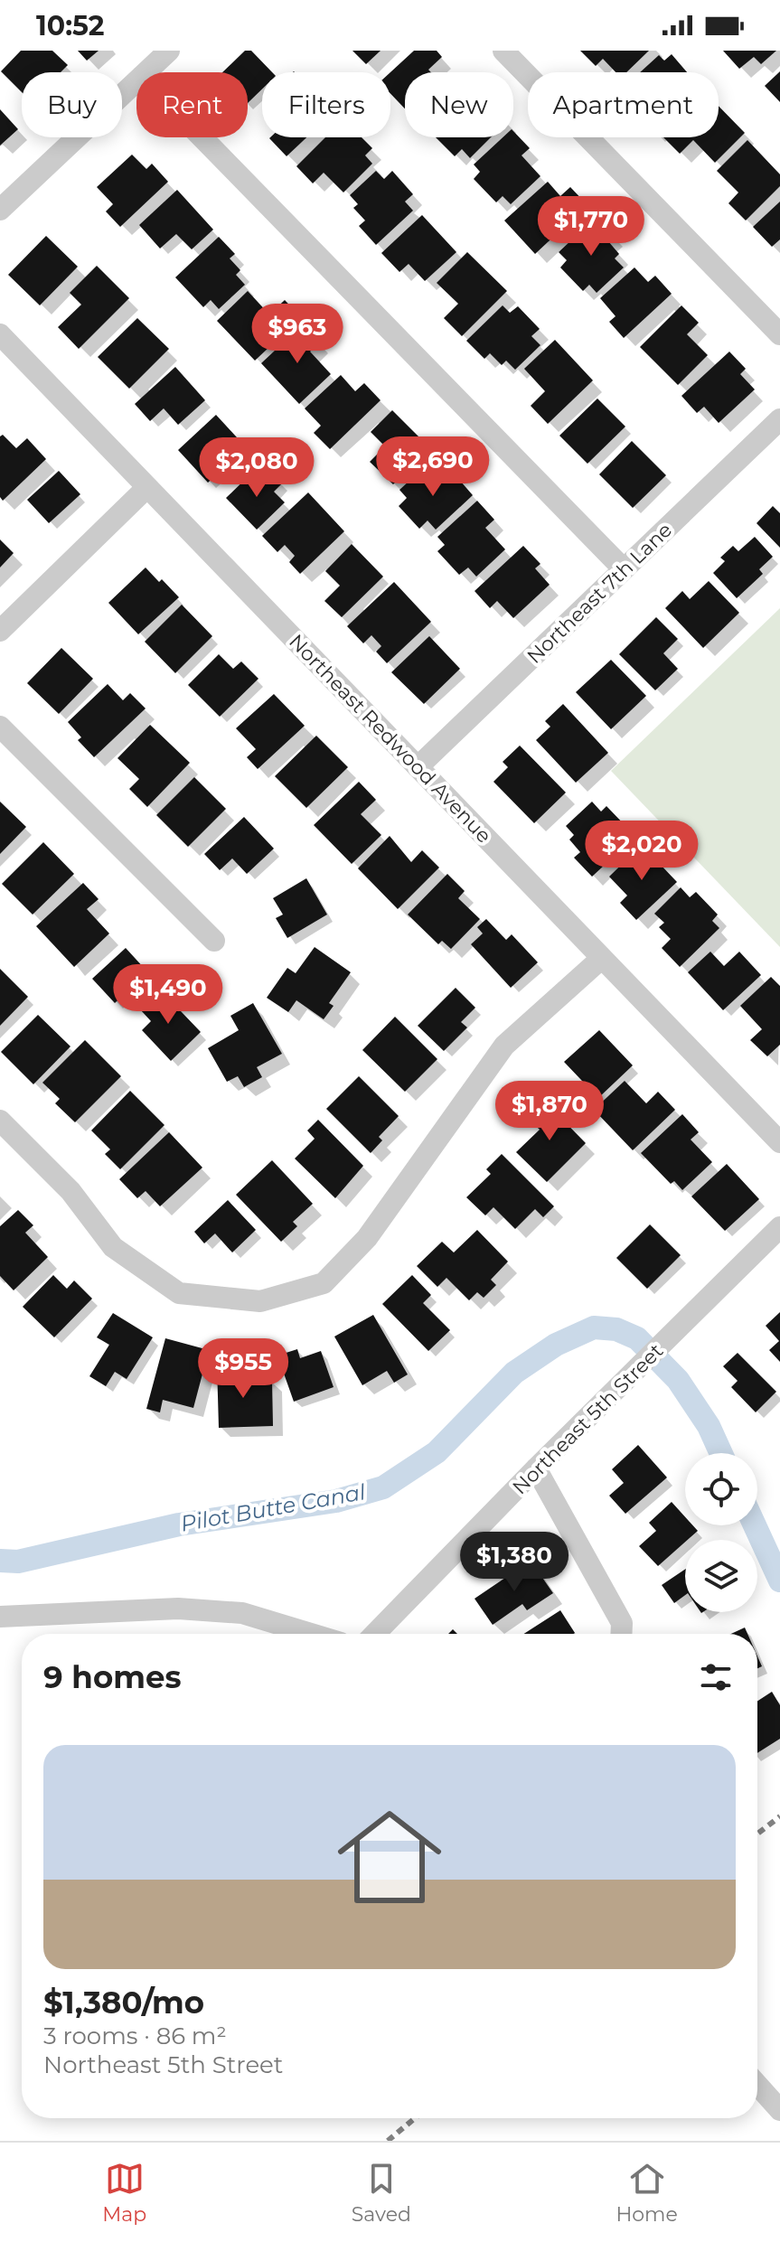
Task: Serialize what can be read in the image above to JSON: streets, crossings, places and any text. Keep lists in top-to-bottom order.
{
  "streets": {
    "street": ["Northeast 7th Lane", "Northeast Redwood Avenue", "Northeast 5th Street"]
  },
  "crossings": [
    ["Northeast 7th Lane", "Northeast Redwood Avenue"]
  ],
  "water": ["Pilot Butte Canal"],
  "page": {
    "status": "10:52",
    "chip": [
      "Buy",
      "Rent",
      "Filters",
      "New",
      "Apartment"
    ],
    "price": [
      "$1,770",
      "$963",
      "$2,690",
      "$2,080",
      "$2,020",
      "$1,490",
      "$1,870",
      "$955",
      "$1,380"
    ],
    "heading": "9 homes",
    "list": [
      {
        "name": "$1,380/mo",
        "note": "3 rooms · 86 m² · Northeast 5th Street"
      }
    ],
    "tabs": ["Map", "Saved", "Home"]
  }
}
